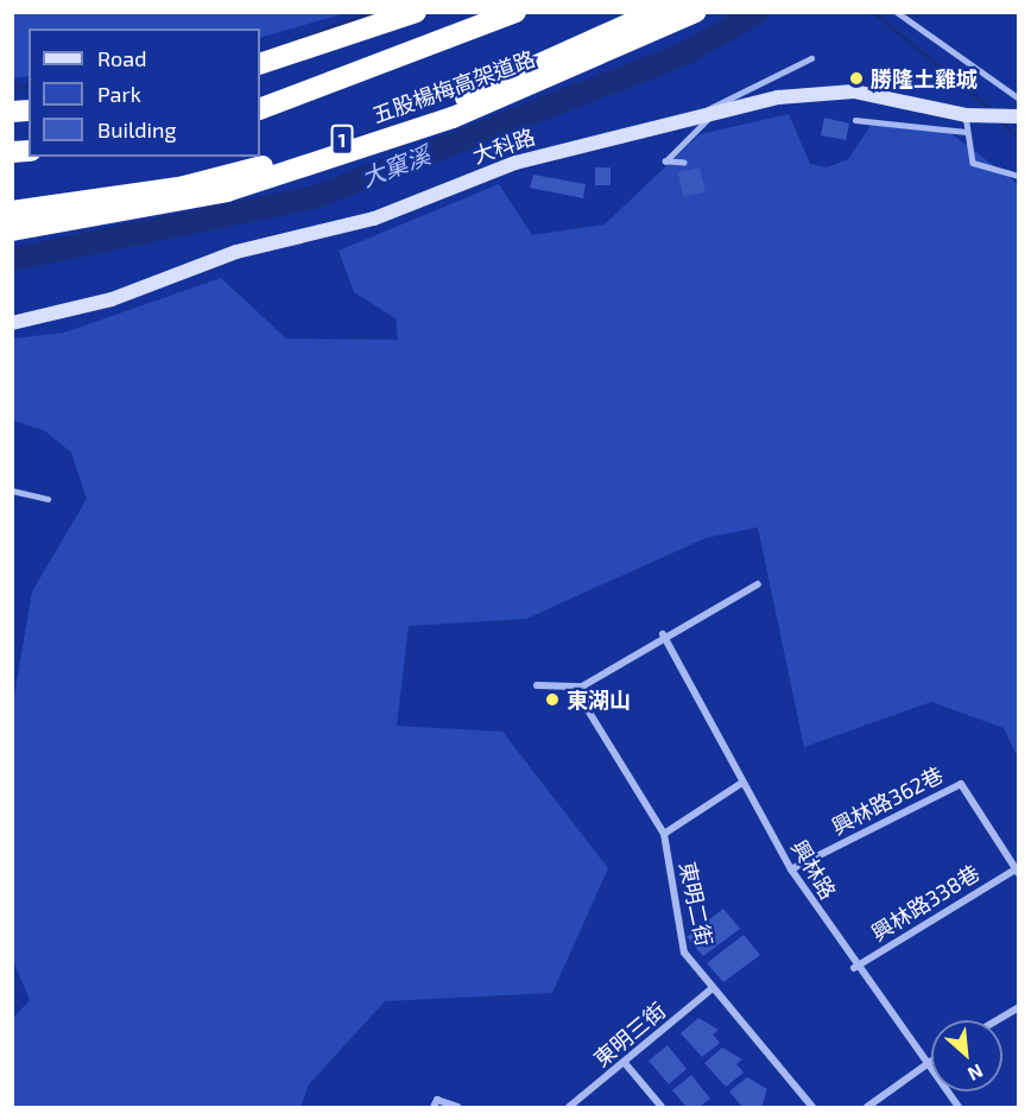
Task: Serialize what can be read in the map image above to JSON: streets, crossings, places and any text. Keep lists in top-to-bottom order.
{
  "streets": {
    "highway": ["五股楊梅高架道路", "1"],
    "street": [
      "大科路",
      "興林路362巷",
      "興林路",
      "興林路338巷",
      "東明二街",
      "東明三街"
    ]
  },
  "crossings": [
    ["興林路362巷", "興林路"],
    ["興林路362巷", "興林路338巷"],
    ["興林路", "興林路338巷"],
    ["東明二街", "東明三街"]
  ],
  "water": ["大窠溪"],
  "places": ["勝隆土雞城", "東湖山"],
  "legend": ["Road", "Park", "Building"],
  "north": "bottom right"
}
